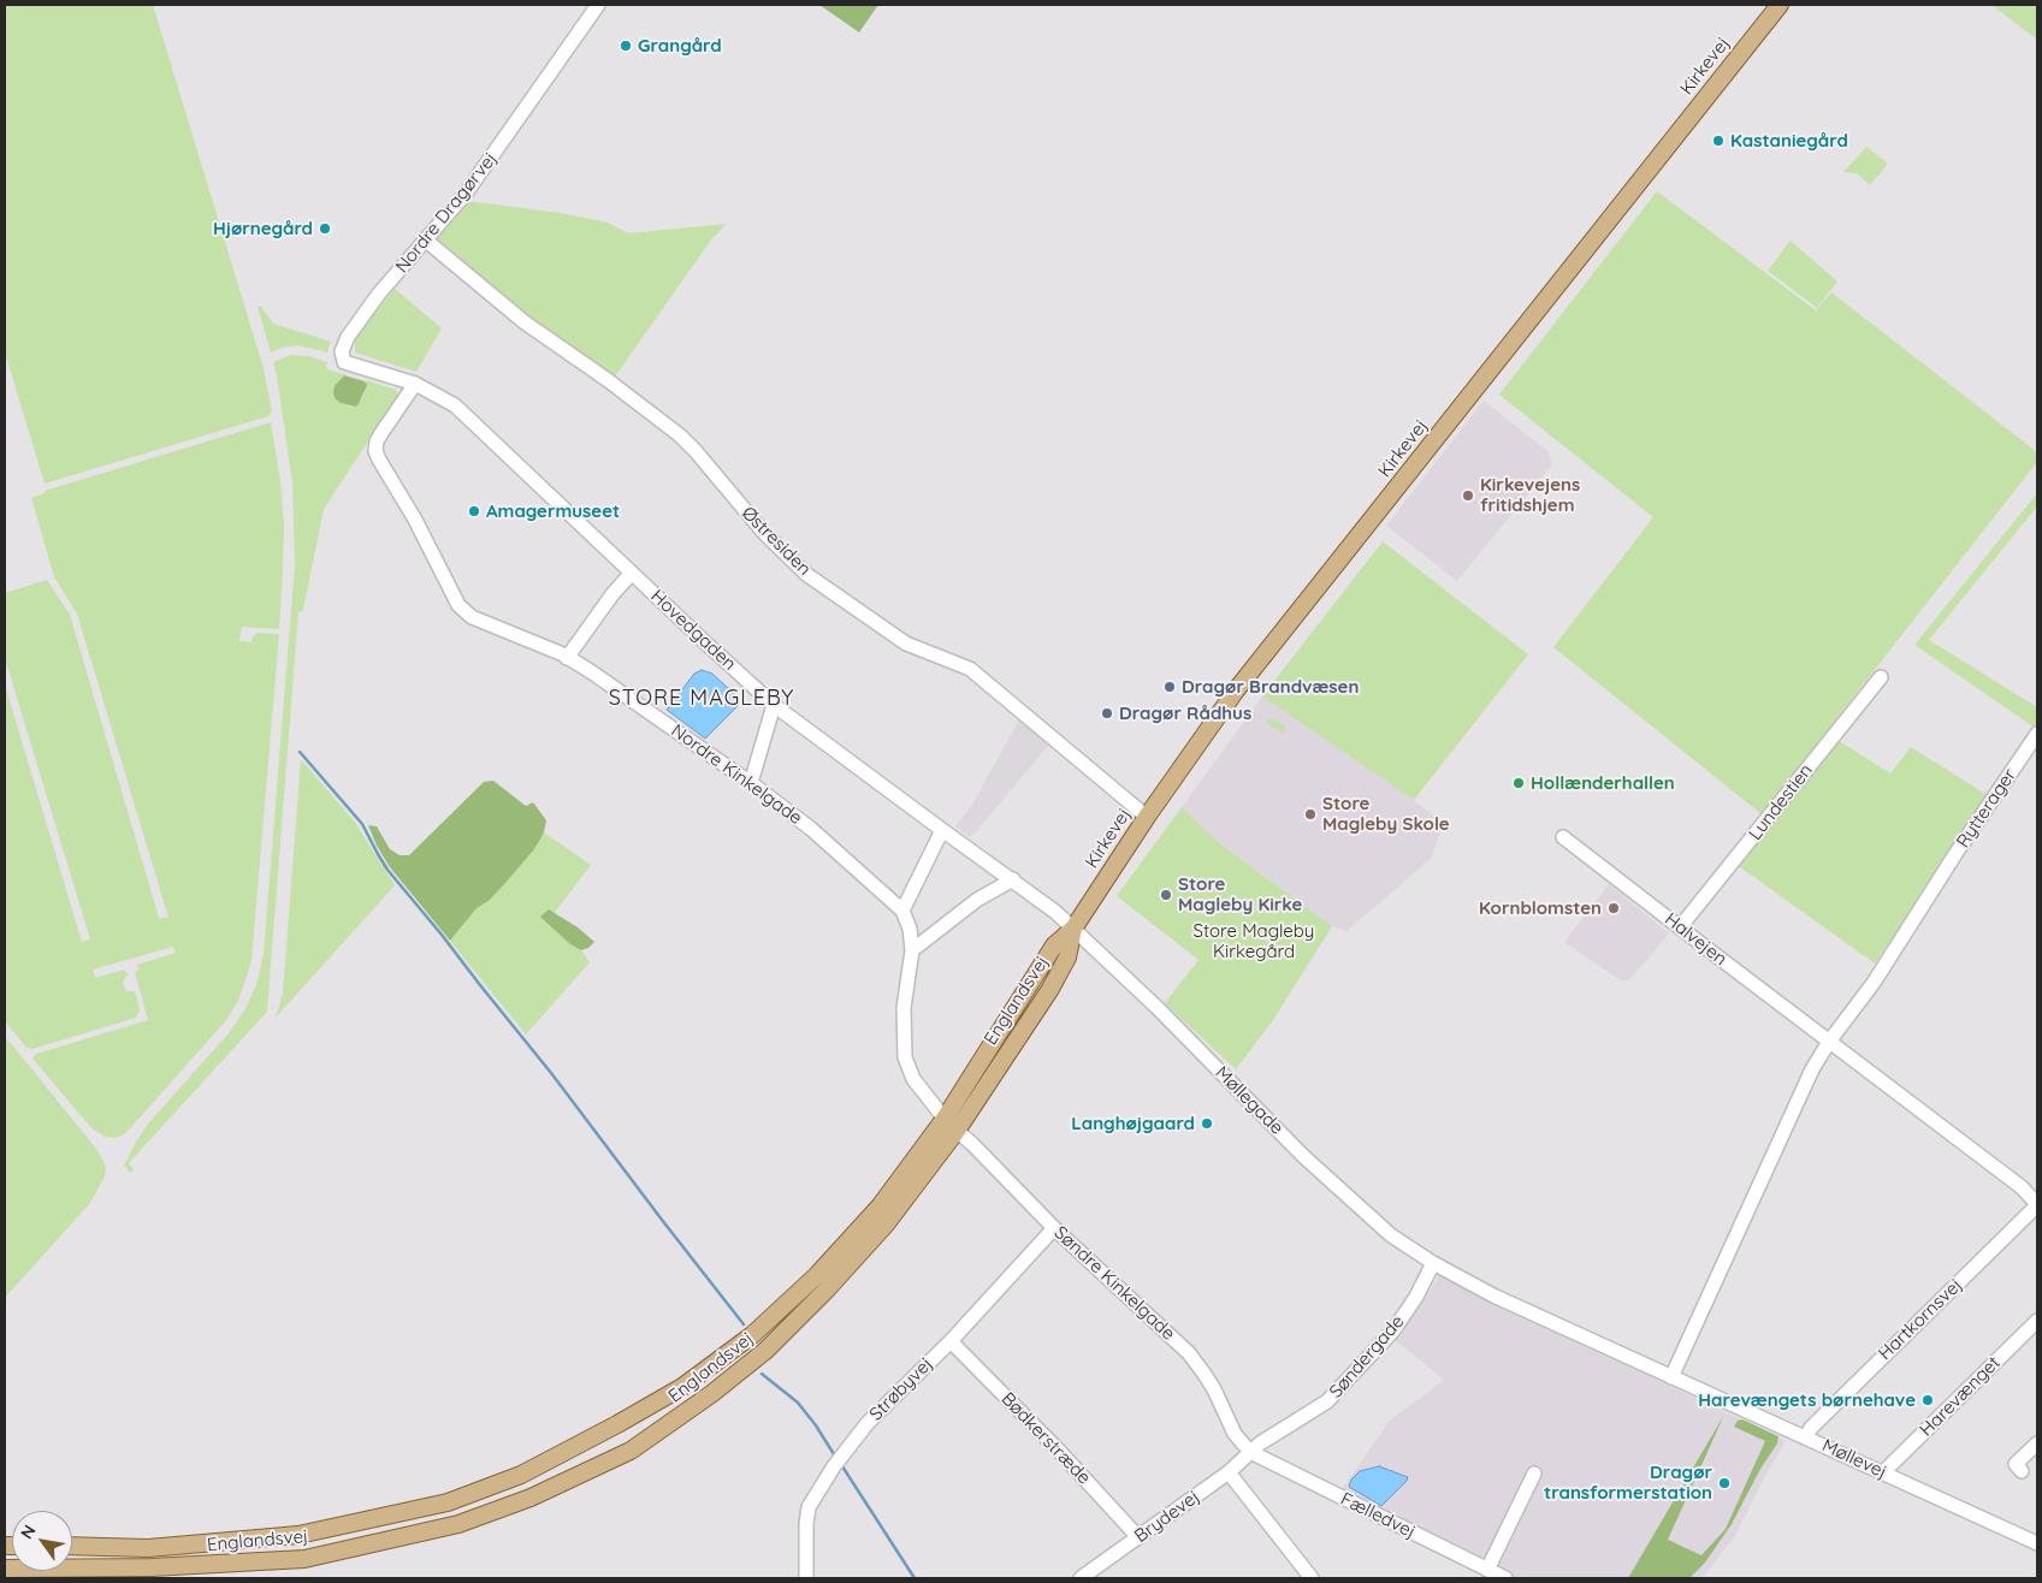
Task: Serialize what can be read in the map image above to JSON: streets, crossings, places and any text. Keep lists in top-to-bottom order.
{
  "streets": {
    "main road": ["Kirkevej", "Englandsvej"],
    "street": [
      "Nordre Dragørvej",
      "Østresiden",
      "Hovedgaden",
      "Nordre Kinkelgade",
      "Lundestien",
      "Rytterager",
      "Halvejen",
      "Møllegade",
      "Søndre Kinkelgade",
      "Hartkornsvej",
      "Søndergade",
      "Strøbyvej",
      "Harevænget",
      "Bødkerstræde",
      "Møllevej",
      "Fælledvej",
      "Brydevej"
    ]
  },
  "crossings": [
    ["Kirkevej", "Østresiden"],
    ["Kirkevej", "Hovedgaden"],
    ["Kirkevej", "Englandsvej"],
    ["Kirkevej", "Møllegade"],
    ["Nordre Dragørvej", "Østresiden"],
    ["Nordre Dragørvej", "Hovedgaden"],
    ["Hovedgaden", "Nordre Kinkelgade"],
    ["Hovedgaden", "Englandsvej"],
    ["Hovedgaden", "Møllegade"],
    ["Lundestien", "Halvejen"],
    ["Rytterager", "Halvejen"],
    ["Halvejen", "Hartkornsvej"],
    ["Englandsvej", "Møllegade"],
    ["Englandsvej", "Søndre Kinkelgade"],
    ["Møllegade", "Søndergade"],
    ["Møllegade", "Møllevej"],
    ["Søndre Kinkelgade", "Søndergade"],
    ["Søndre Kinkelgade", "Strøbyvej"],
    ["Søndre Kinkelgade", "Fælledvej"],
    ["Søndre Kinkelgade", "Brydevej"],
    ["Hartkornsvej", "Møllevej"],
    ["Søndergade", "Møllevej"],
    ["Søndergade", "Fælledvej"],
    ["Søndergade", "Brydevej"],
    ["Strøbyvej", "Bødkerstræde"],
    ["Harevænget", "Møllevej"],
    ["Bødkerstræde", "Brydevej"],
    ["Fælledvej", "Brydevej"]
  ],
  "districts": ["STORE MAGLEBY"],
  "parks": ["Store Magleby Kirkegård"],
  "places": [
    "Grangård",
    "Kastaniegård",
    "Hjørnegård",
    "Kirkevejens fritidshjem",
    "Amagermuseet",
    "Dragør Brandvæsen",
    "Dragør Rådhus",
    "Hollænderhallen",
    "Store Magleby Skole",
    "Store Magleby Kirke",
    "Kornblomsten",
    "Langhøjgaard",
    "Harevængets børnehave",
    "Dragør transformerstation"
  ],
  "north": "top left"
}
